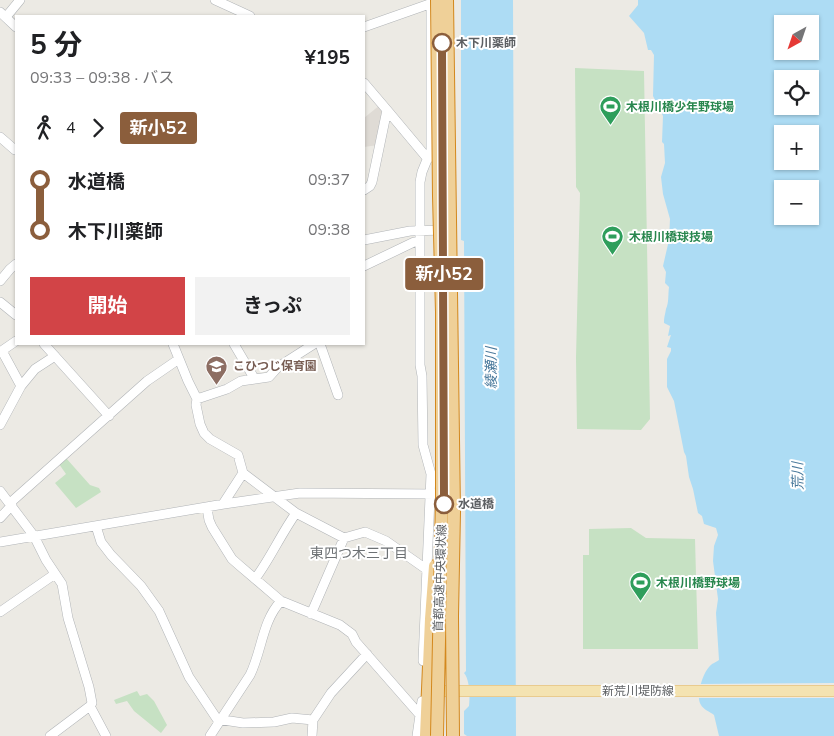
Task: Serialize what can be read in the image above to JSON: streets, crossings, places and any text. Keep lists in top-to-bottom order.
{
  "streets": {
    "highway": ["首都高速中央環状線"],
    "main road": ["新荒川堤防線"]
  },
  "districts": ["東四つ木三丁目"],
  "water": ["綾瀬川", "荒川"],
  "places": {
    "other": ["木下川薬師", "水道橋"],
    "sports": ["木根川橋少年野球場", "木根川橋球技場", "木根川橋野球場"],
    "school or university": ["こひつじ保育園"]
  },
  "lines": ["bus line 新小52"],
  "north": "bottom left",
  "page": {
    "on_map": "新小52",
    "map_buttons": ["+", "−"],
    "heading": ["5 分", "09:33 – 09:38 · バス", "¥195"],
    "legs": ["4", "新小52"],
    "list": [
      {
        "name": "水道橋",
        "value": "09:37"
      },
      {
        "name": "木下川薬師",
        "value": "09:38"
      }
    ],
    "buttons": ["開始", "きっぷ"]
  }
}
